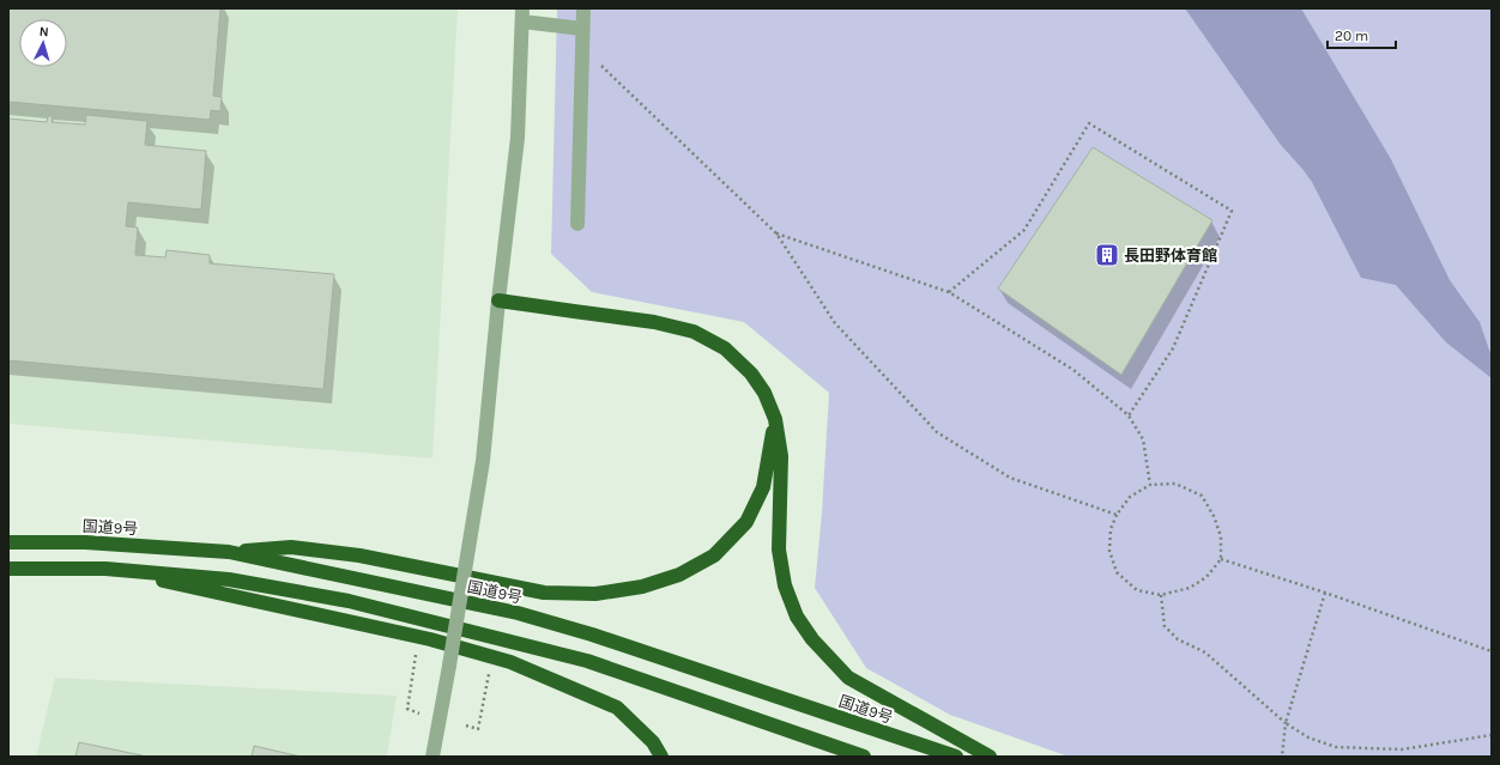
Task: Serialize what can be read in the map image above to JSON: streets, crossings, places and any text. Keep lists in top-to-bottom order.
{
  "streets": {
    "highway": ["国道9号"]
  },
  "places": {
    "building": ["長田野体育館"]
  },
  "scale_bar": "20 m",
  "north": "top"
}
